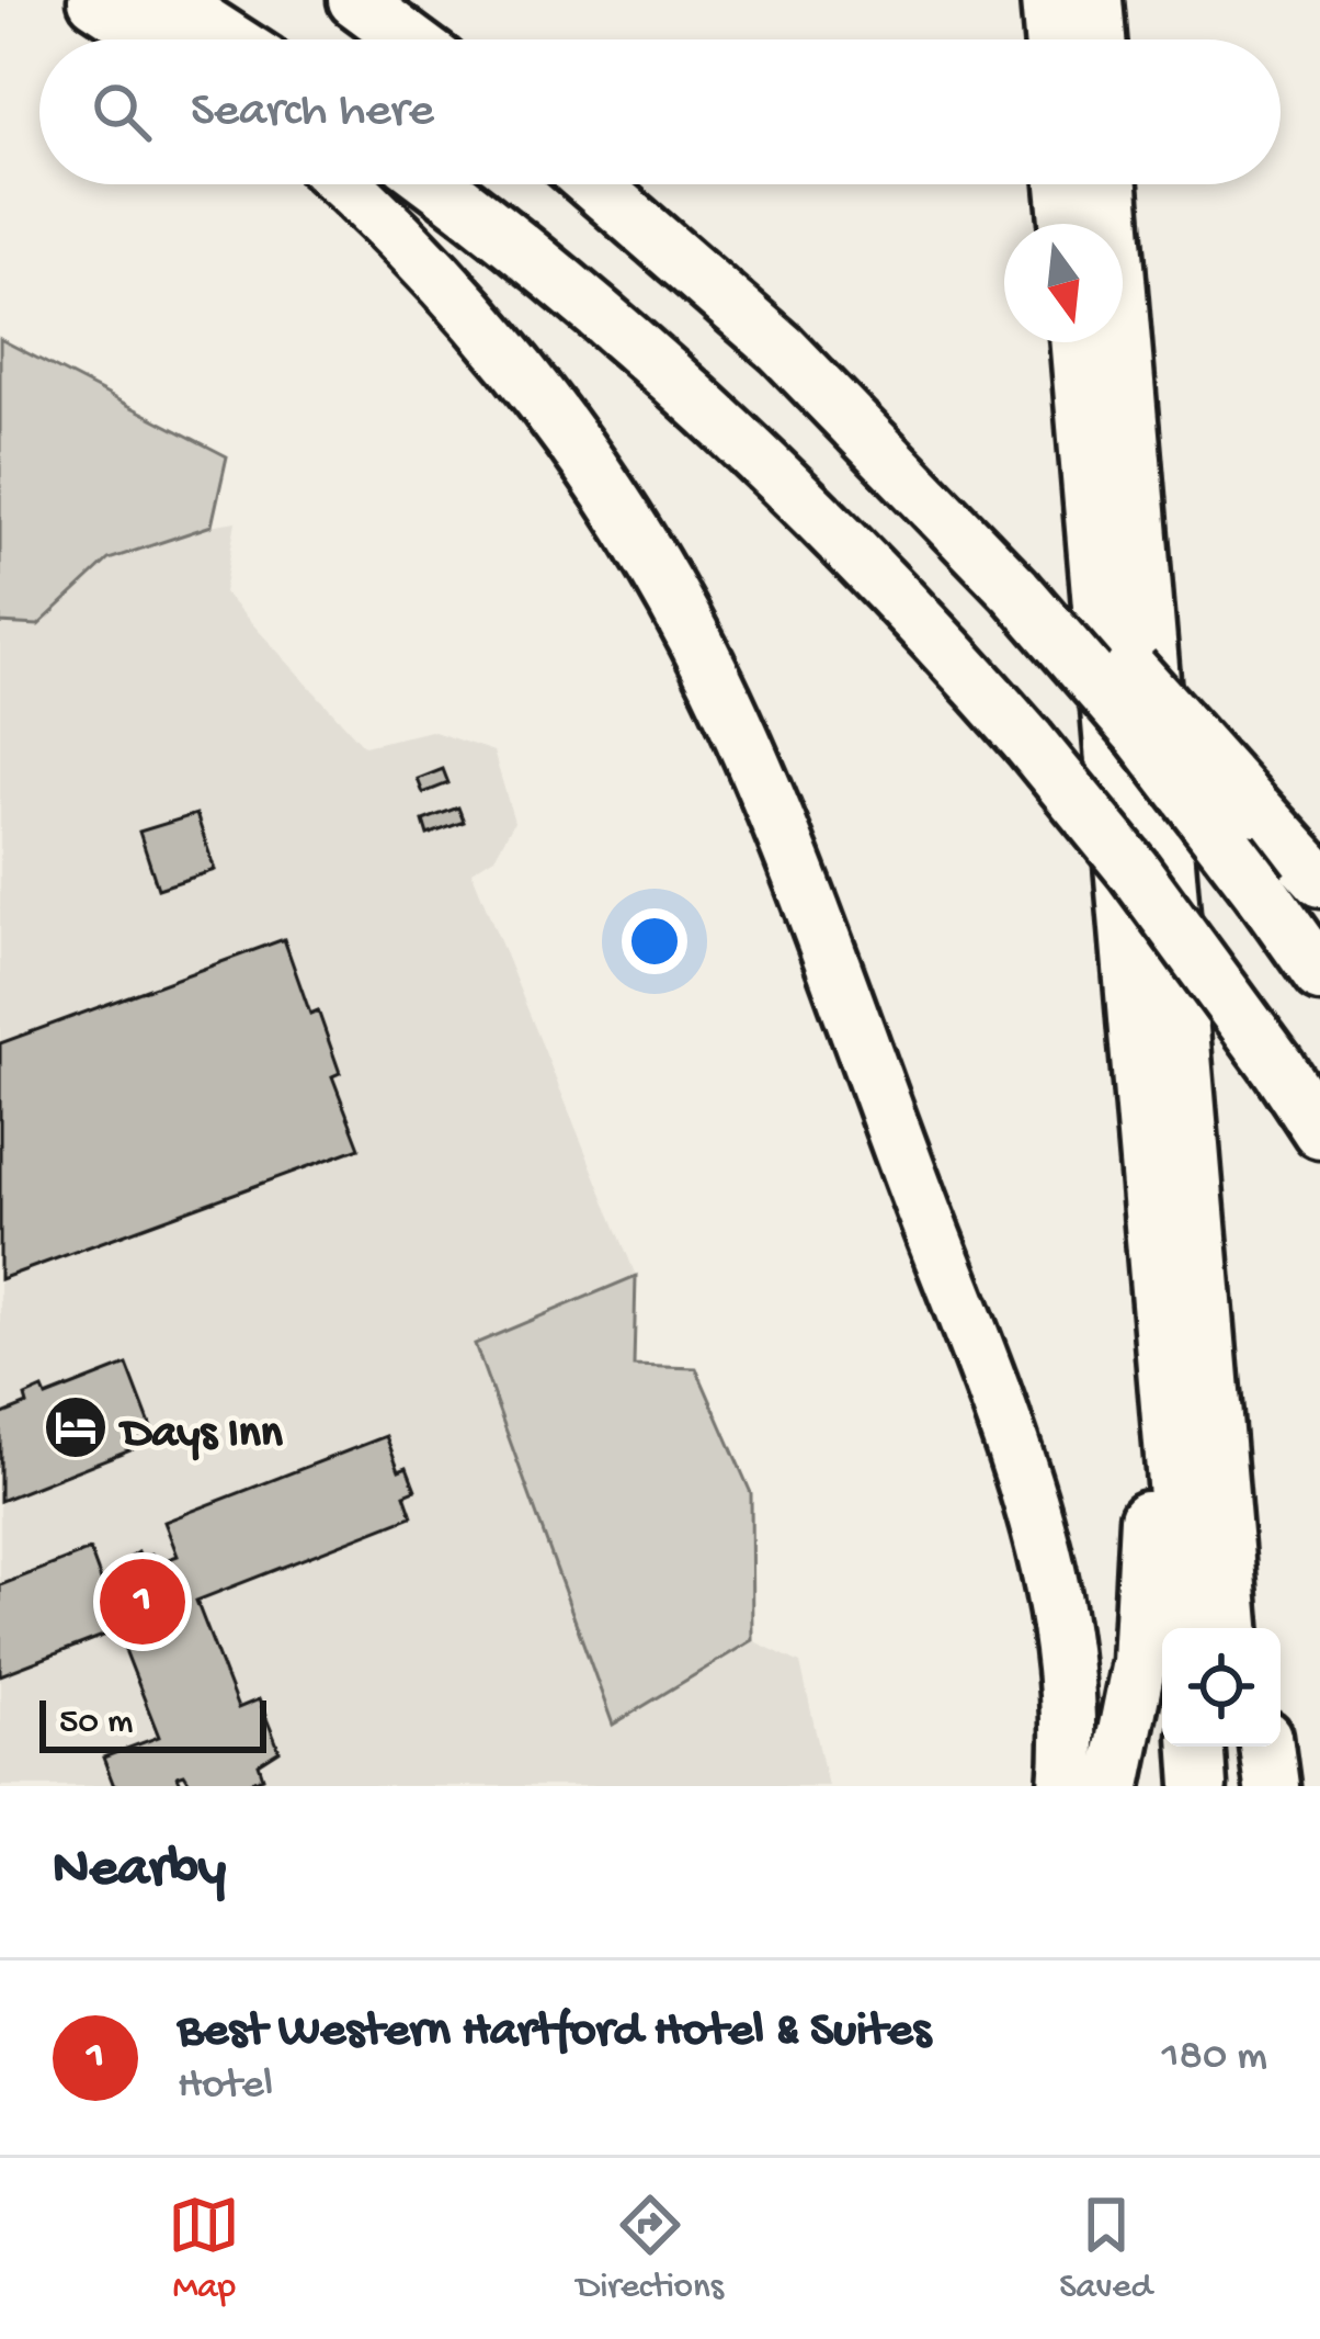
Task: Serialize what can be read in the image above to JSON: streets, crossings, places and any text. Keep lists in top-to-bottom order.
{
  "places": {
    "hotel": ["Days Inn"]
  },
  "scale_bar": "50 m",
  "north": "bottom",
  "page": {
    "search": "Search here",
    "pins": "1",
    "scale": "50 m",
    "heading": "Nearby",
    "list": [
      {
        "mark": "1",
        "name": "Best Western Hartford Hotel & Suites",
        "note": "Hotel",
        "value": "180 m"
      }
    ],
    "nav": ["Map", "Directions", "Saved"]
  }
}
